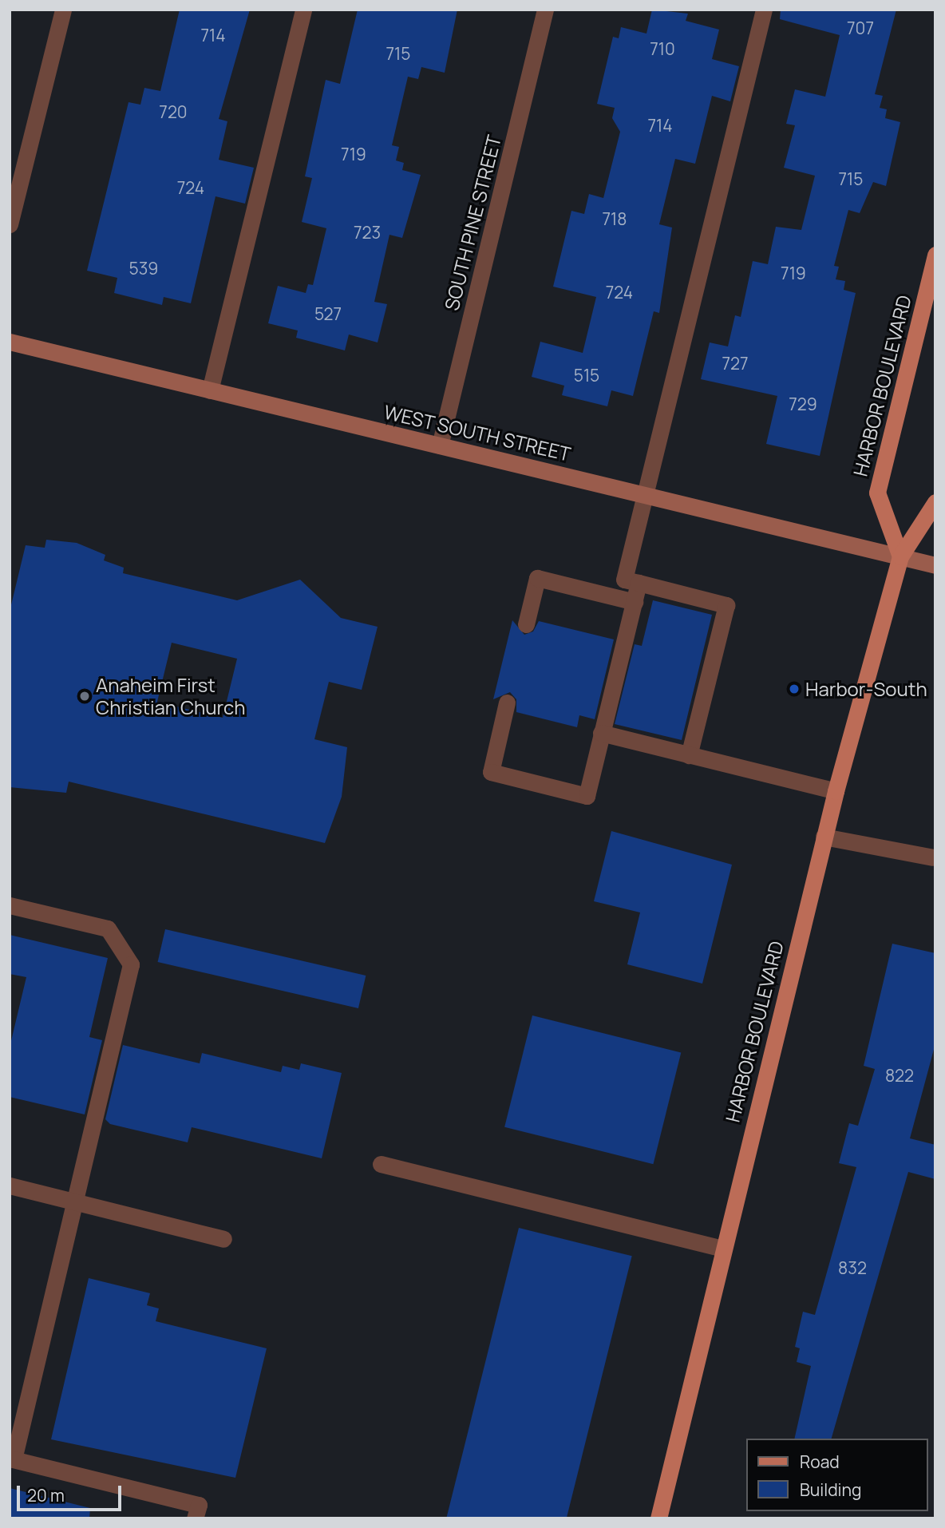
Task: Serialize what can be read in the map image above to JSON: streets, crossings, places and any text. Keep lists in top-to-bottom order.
{
  "streets": {
    "main road": ["HARBOR BOULEVARD"],
    "street": ["SOUTH PINE STREET", "WEST SOUTH STREET"]
  },
  "crossings": [
    ["SOUTH PINE STREET", "WEST SOUTH STREET"],
    ["HARBOR BOULEVARD", "WEST SOUTH STREET"]
  ],
  "places": ["Harbor-South", "Anaheim First Christian Church"],
  "house_numbers": [
    "707",
    "714",
    "710",
    "715",
    "720",
    "714",
    "719",
    "715",
    "724",
    "718",
    "723",
    "539",
    "719",
    "724",
    "527",
    "727",
    "515",
    "729",
    "822",
    "832"
  ],
  "legend": ["Road", "Building"],
  "scale_bar": "20 m"
}
